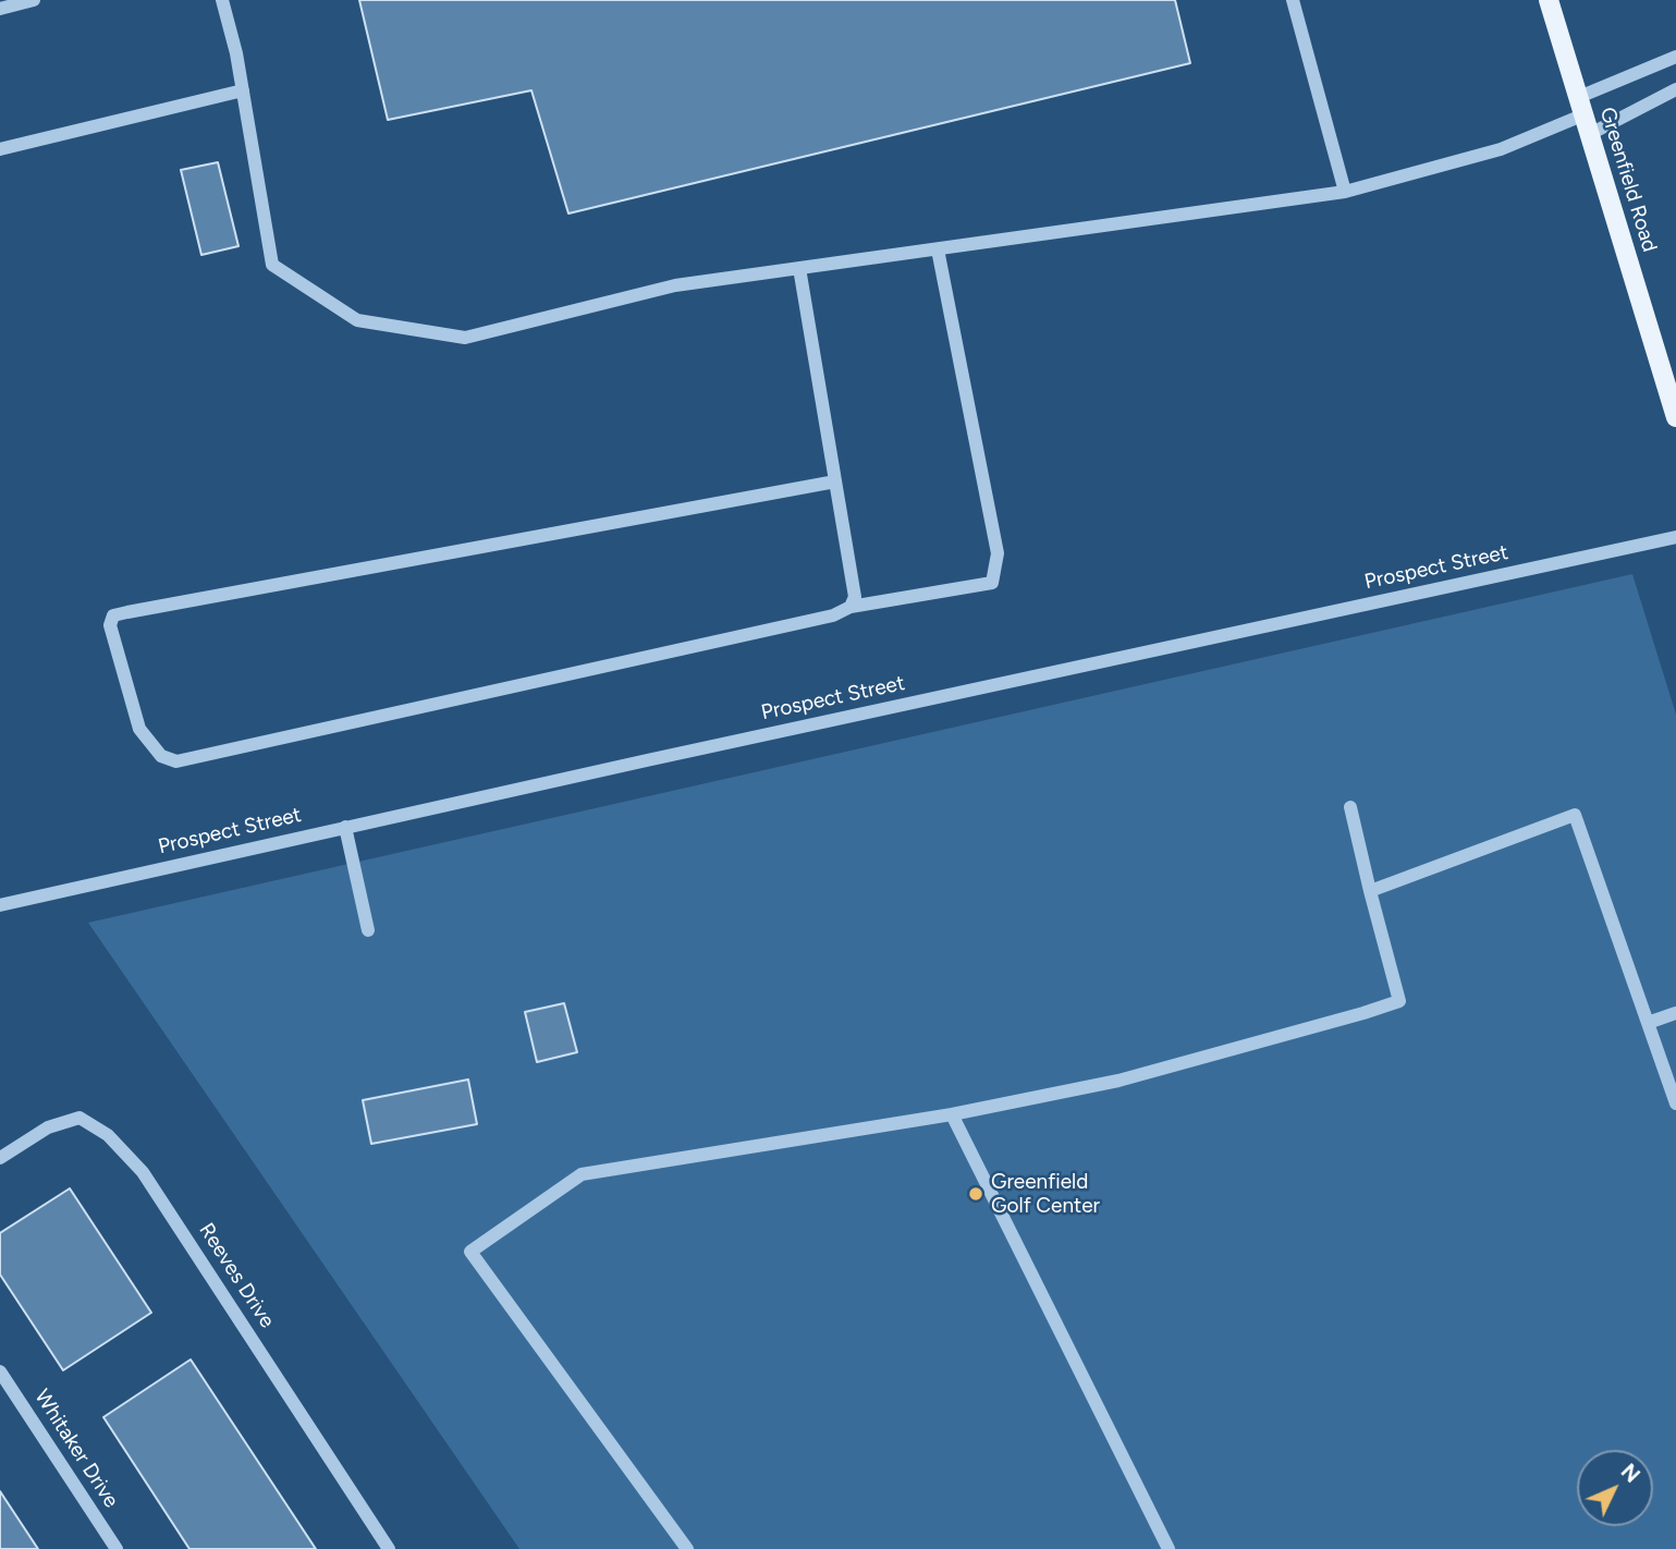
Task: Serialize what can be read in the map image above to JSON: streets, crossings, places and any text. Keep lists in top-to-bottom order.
{
  "streets": {
    "main road": ["Greenfield Road"],
    "street": ["Prospect Street", "Reeves Drive", "Whitaker Drive"]
  },
  "places": ["Greenfield Golf Center"],
  "north": "top right"
}
